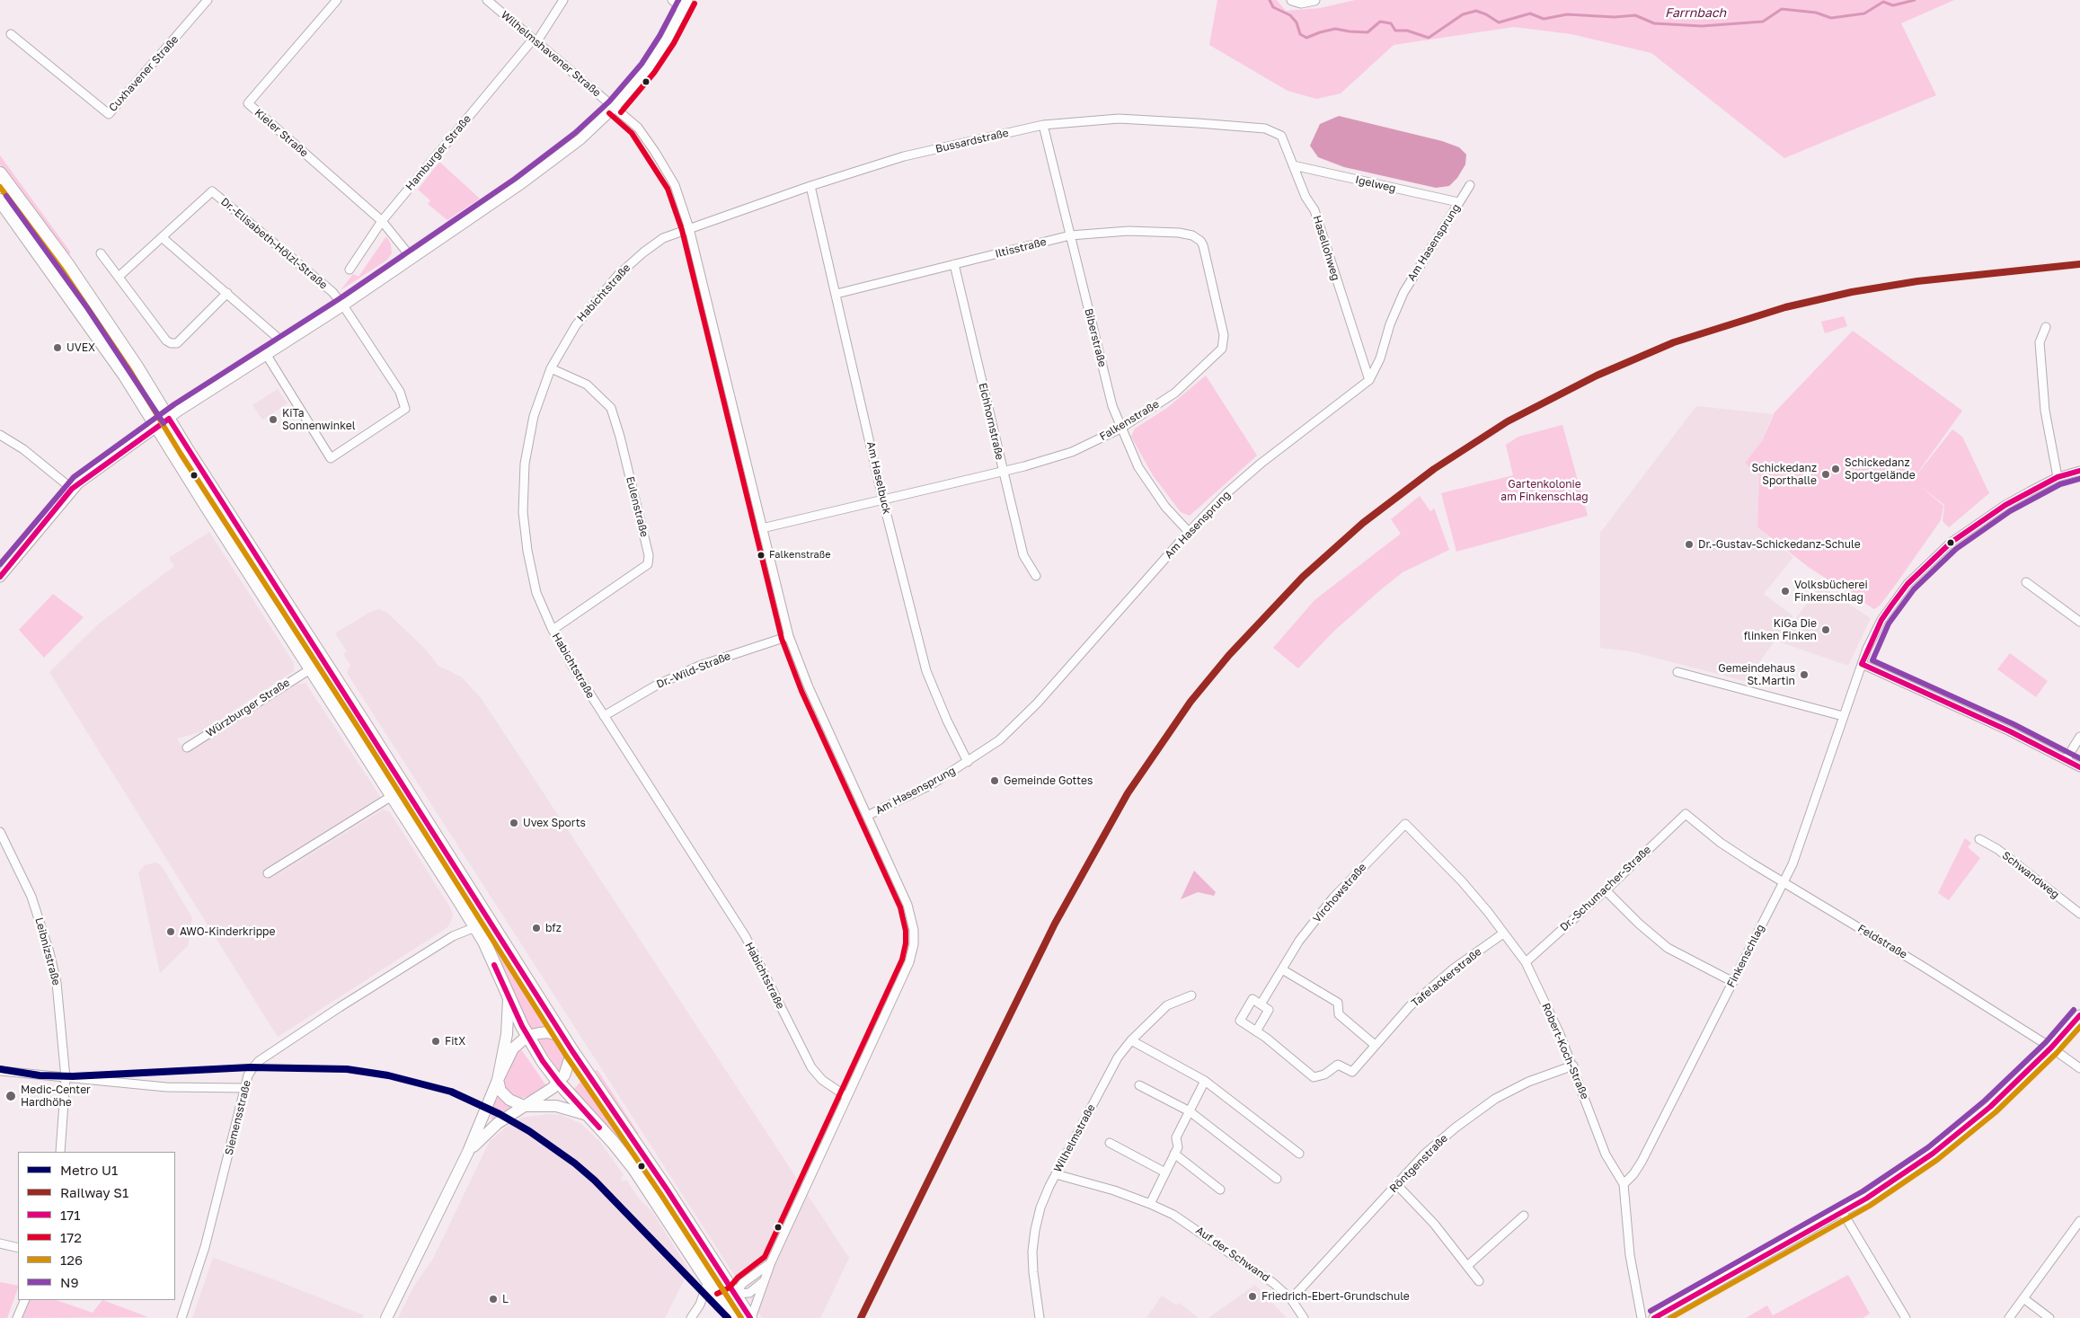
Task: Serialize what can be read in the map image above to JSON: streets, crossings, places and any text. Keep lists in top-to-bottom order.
{
  "streets": {
    "street": [
      "Wilhelmshavener Straße",
      "Cuxhavener Straße",
      "Kieler Straße",
      "Bussardstraße",
      "Hamburger Straße",
      "Igelweg",
      "Am Hasensprung",
      "Dr.-Elisabeth-Hölzl-Straße",
      "Iltisstraße",
      "Hasellohweg",
      "Habichtstraße",
      "Biberstraße",
      "Falkenstraße",
      "Eichhornstraße",
      "Am Haselbuck",
      "Eulenstraße",
      "Dr.-Wild-Straße",
      "Würzburger Straße",
      "Schwandweg",
      "Dr.-Schumacher-Straße",
      "Virchowstraße",
      "Feldstraße",
      "Leibnizstraße",
      "Finkenschlag",
      "Tafelackerstraße",
      "Robert-Koch-Straße",
      "Siemensstraße",
      "Wilhelmstraße",
      "Röntgenstraße",
      "Auf der Schwand"
    ]
  },
  "crossings": [
    ["Wilhelmshavener Straße", "Bussardstraße"],
    ["Wilhelmshavener Straße", "Hamburger Straße"],
    ["Wilhelmshavener Straße", "Am Hasensprung"],
    ["Wilhelmshavener Straße", "Habichtstraße"],
    ["Wilhelmshavener Straße", "Falkenstraße"],
    ["Wilhelmshavener Straße", "Dr.-Wild-Straße"],
    ["Kieler Straße", "Hamburger Straße"],
    ["Bussardstraße", "Hasellohweg"],
    ["Bussardstraße", "Habichtstraße"],
    ["Bussardstraße", "Biberstraße"],
    ["Bussardstraße", "Am Haselbuck"],
    ["Igelweg", "Am Hasensprung"],
    ["Igelweg", "Hasellohweg"],
    ["Am Hasensprung", "Hasellohweg"],
    ["Am Hasensprung", "Biberstraße"],
    ["Am Hasensprung", "Am Haselbuck"],
    ["Iltisstraße", "Biberstraße"],
    ["Iltisstraße", "Falkenstraße"],
    ["Iltisstraße", "Eichhornstraße"],
    ["Iltisstraße", "Am Haselbuck"],
    ["Habichtstraße", "Eulenstraße"],
    ["Habichtstraße", "Dr.-Wild-Straße"],
    ["Biberstraße", "Falkenstraße"],
    ["Falkenstraße", "Eichhornstraße"],
    ["Falkenstraße", "Am Haselbuck"],
    ["Dr.-Schumacher-Straße", "Feldstraße"],
    ["Dr.-Schumacher-Straße", "Robert-Koch-Straße"],
    ["Virchowstraße", "Robert-Koch-Straße"],
    ["Feldstraße", "Finkenschlag"],
    ["Finkenschlag", "Robert-Koch-Straße"],
    ["Tafelackerstraße", "Robert-Koch-Straße"],
    ["Robert-Koch-Straße", "Röntgenstraße"],
    ["Wilhelmstraße", "Auf der Schwand"],
    ["Röntgenstraße", "Auf der Schwand"]
  ],
  "water": ["Farrnbach"],
  "parks": ["Gartenkolonie am Finkenschlag"],
  "places": [
    "UVEX",
    "KiTa Sonnenwinkel",
    "Schickedanz Sportgelände",
    "Schickedanz Sporthalle",
    "Dr.-Gustav-Schickedanz-Schule",
    "Falkenstraße",
    "Volksbücherei Finkenschlag",
    "KiGa Die flinken Finken",
    "Gemeindehaus St.Martin",
    "Gemeinde Gottes",
    "Uvex Sports",
    "bfz",
    "AWO-Kinderkrippe",
    "FitX",
    "Medic-Center Hardhöhe",
    "Friedrich-Ebert-Grundschule",
    "L"
  ],
  "lines": [
    "transit line N9",
    "transit line 172",
    "transit line 126",
    "rail line S1",
    "transit line 171",
    "metro line U1"
  ],
  "legend": [
    "Metro U1",
    "Railway S1",
    "171",
    "172",
    "126",
    "N9"
  ]
}
